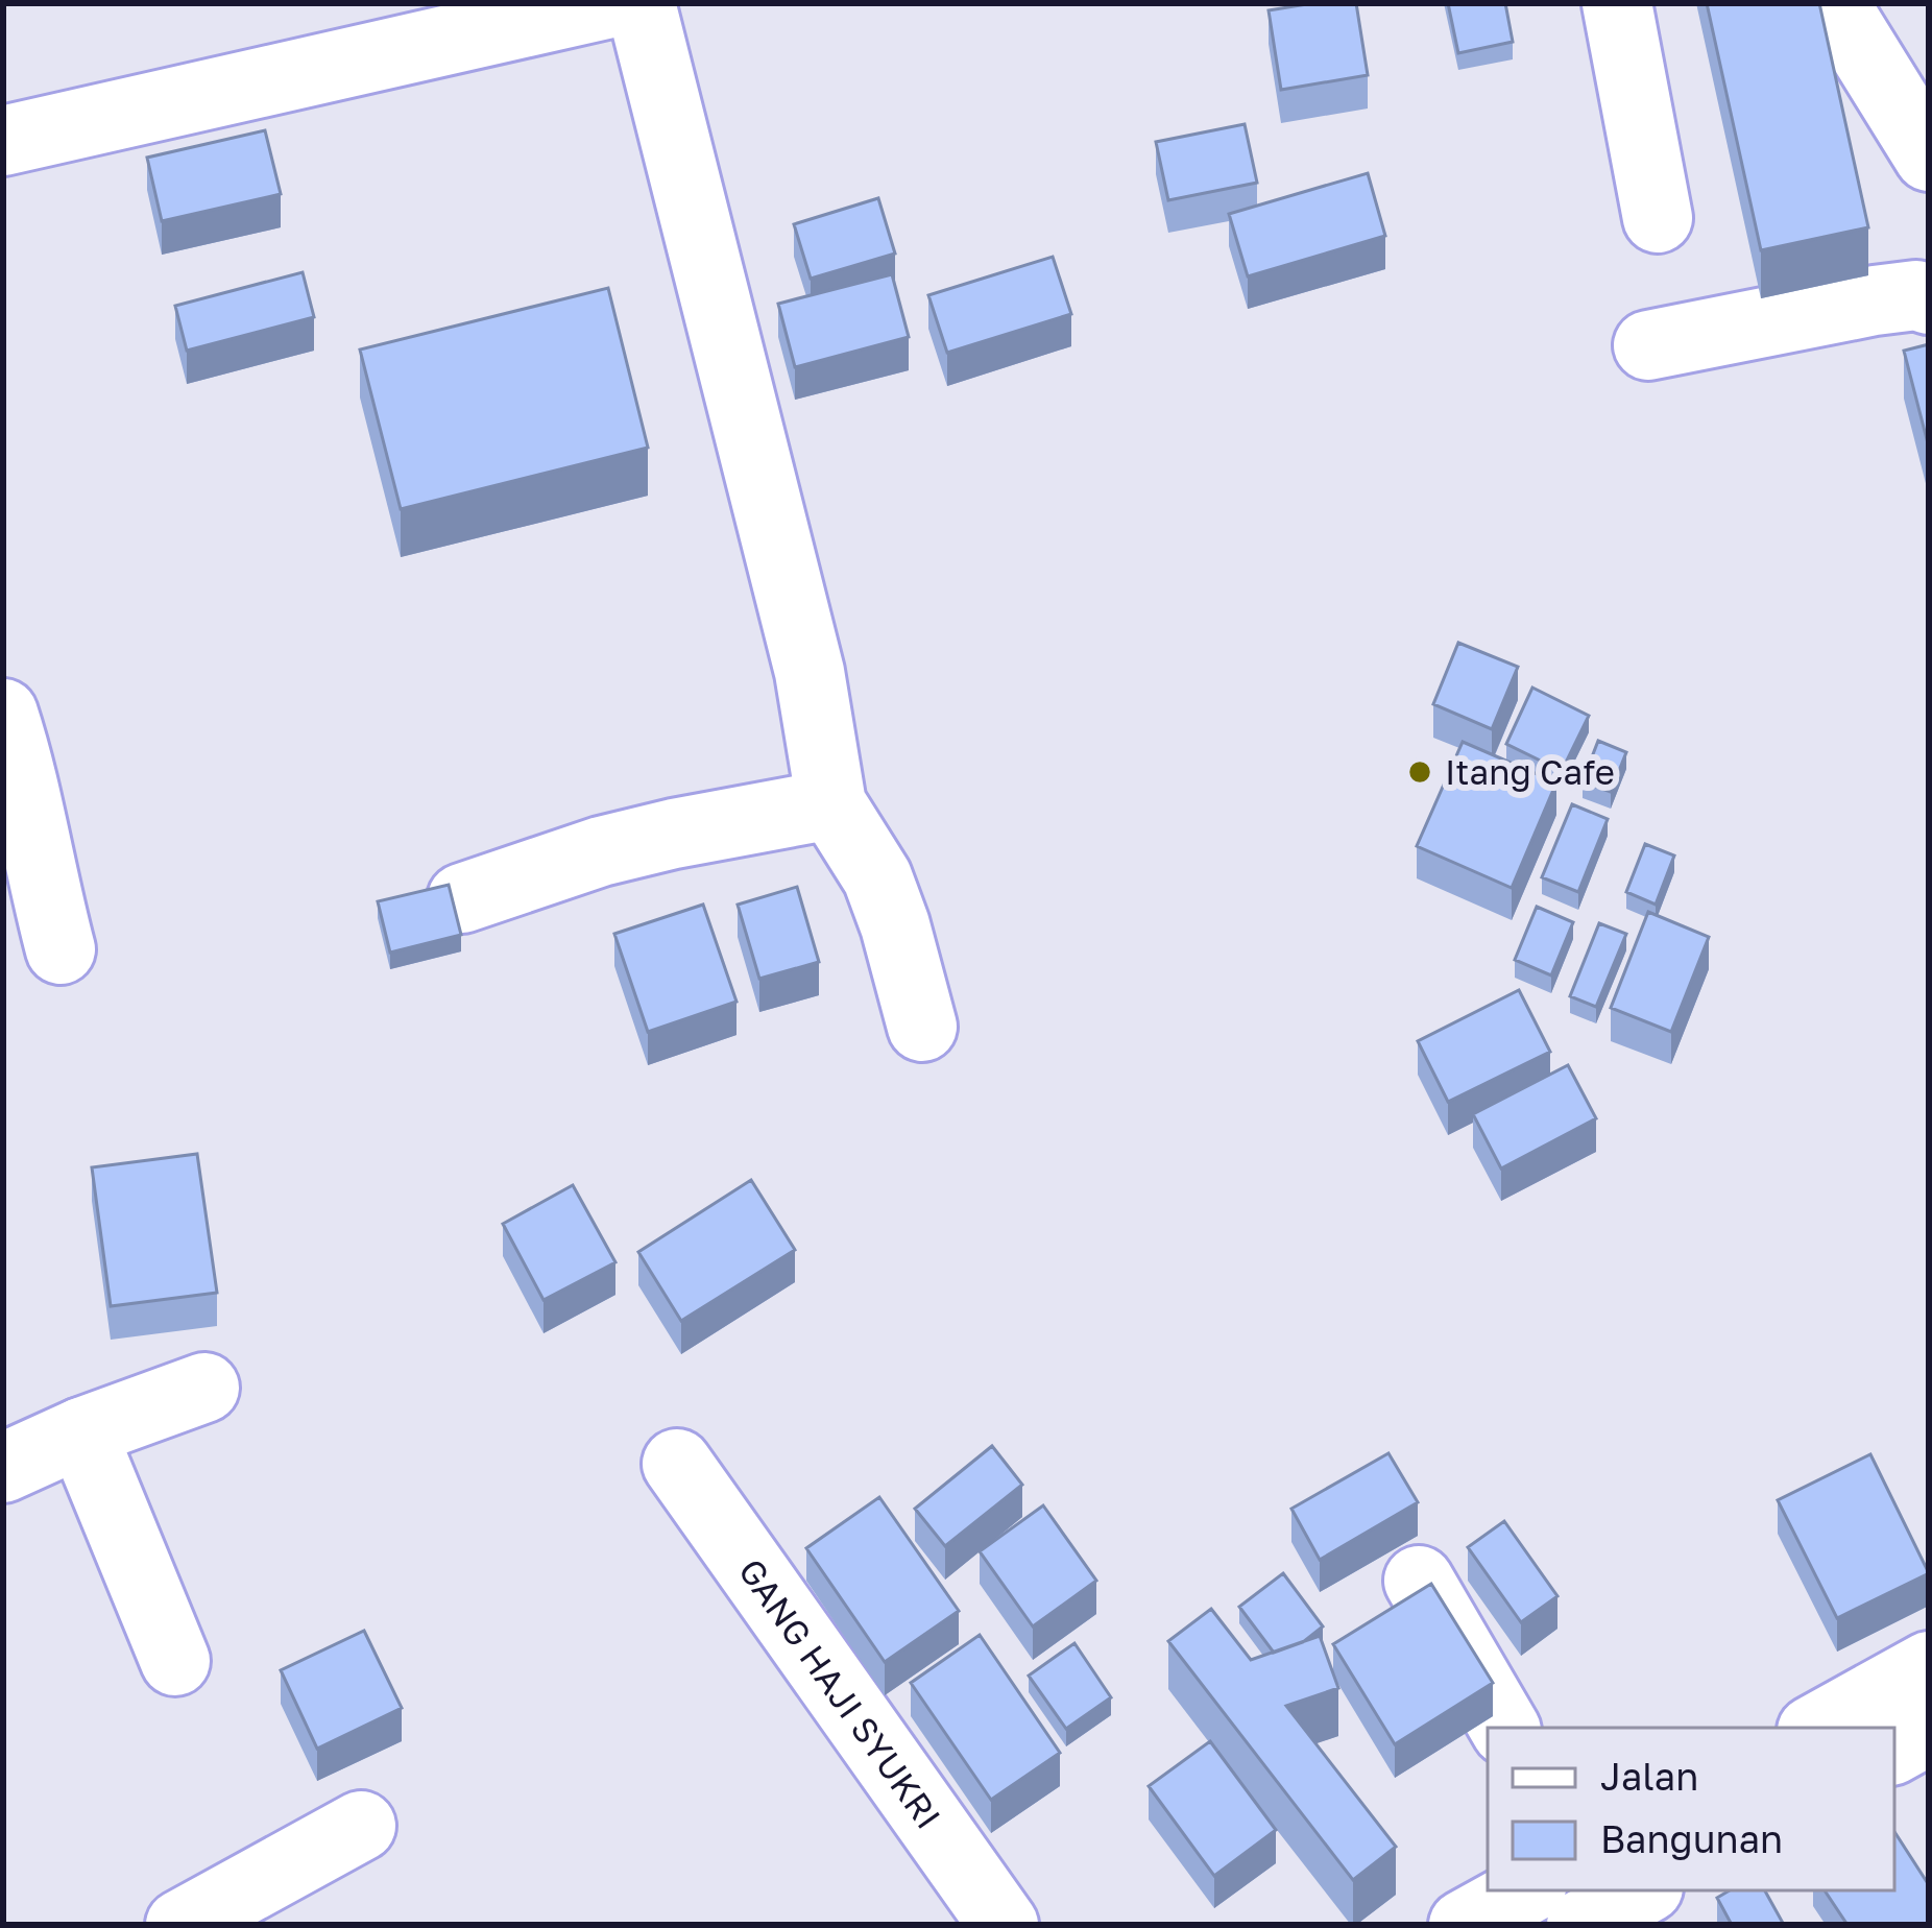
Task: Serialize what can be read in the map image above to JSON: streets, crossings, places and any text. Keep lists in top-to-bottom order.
{
  "streets": {
    "street": ["GANG HAJI SYUKRI"]
  },
  "places": ["Itang Cafe"],
  "legend": ["Jalan", "Bangunan"]
}
